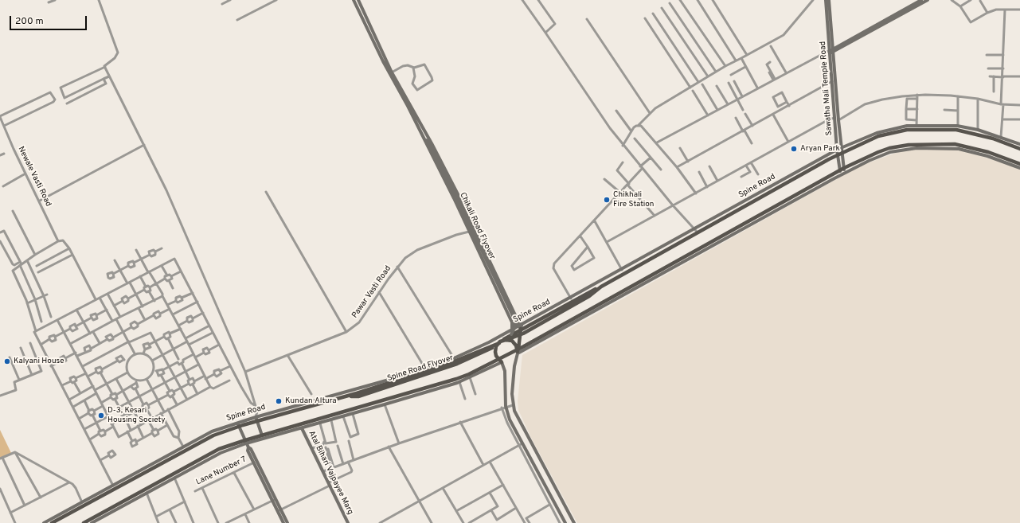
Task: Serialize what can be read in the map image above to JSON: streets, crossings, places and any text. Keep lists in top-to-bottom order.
{
  "streets": {
    "main road": ["Spine Road", "Spine Road Flyover"],
    "street": [
      "Sawatha Mali Temple Road",
      "Newale Vasti Road",
      "Chikali Road Flyover",
      "Pawar Vasti Road",
      "Lane Number 7",
      "Atal Bihari Vajpayee Marg"
    ]
  },
  "crossings": [
    ["Sawatha Mali Temple Road", "Spine Road"],
    ["Spine Road", "Chikali Road Flyover"],
    ["Spine Road", "Spine Road Flyover"],
    ["Chikali Road Flyover", "Spine Road Flyover"]
  ],
  "places": [
    "Aryan Park",
    "Chikhali Fire Station",
    "Kalyani House",
    "Kundan Altura",
    "D-3, Kesari Housing Society"
  ],
  "scale_bar": "200 m"
}
